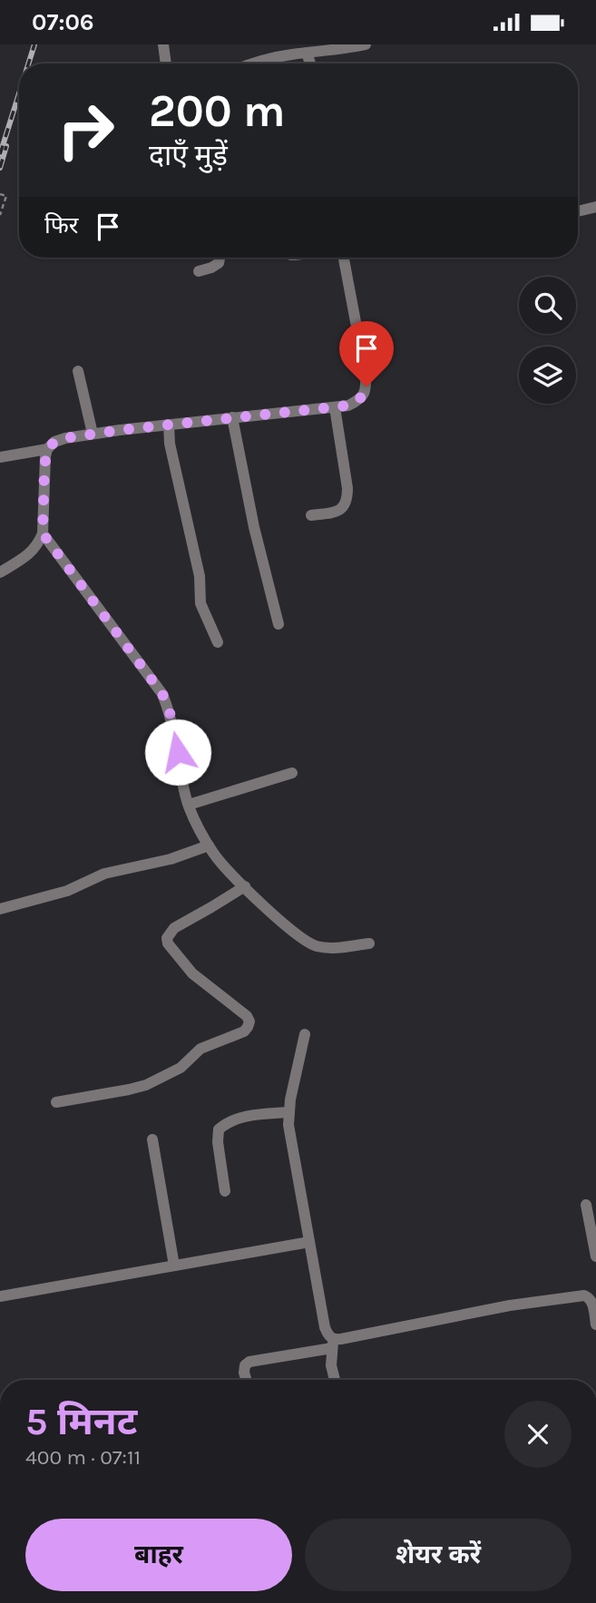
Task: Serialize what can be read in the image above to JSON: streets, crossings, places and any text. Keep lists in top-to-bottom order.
{
  "page": {
    "status": "07:06",
    "turn": ["200 m", "दाएँ मुड़ें"],
    "then": "फिर",
    "heading": ["5 मिनट", "400 m · 07:11"],
    "buttons": ["बाहर", "शेयर करें"]
  }
}
